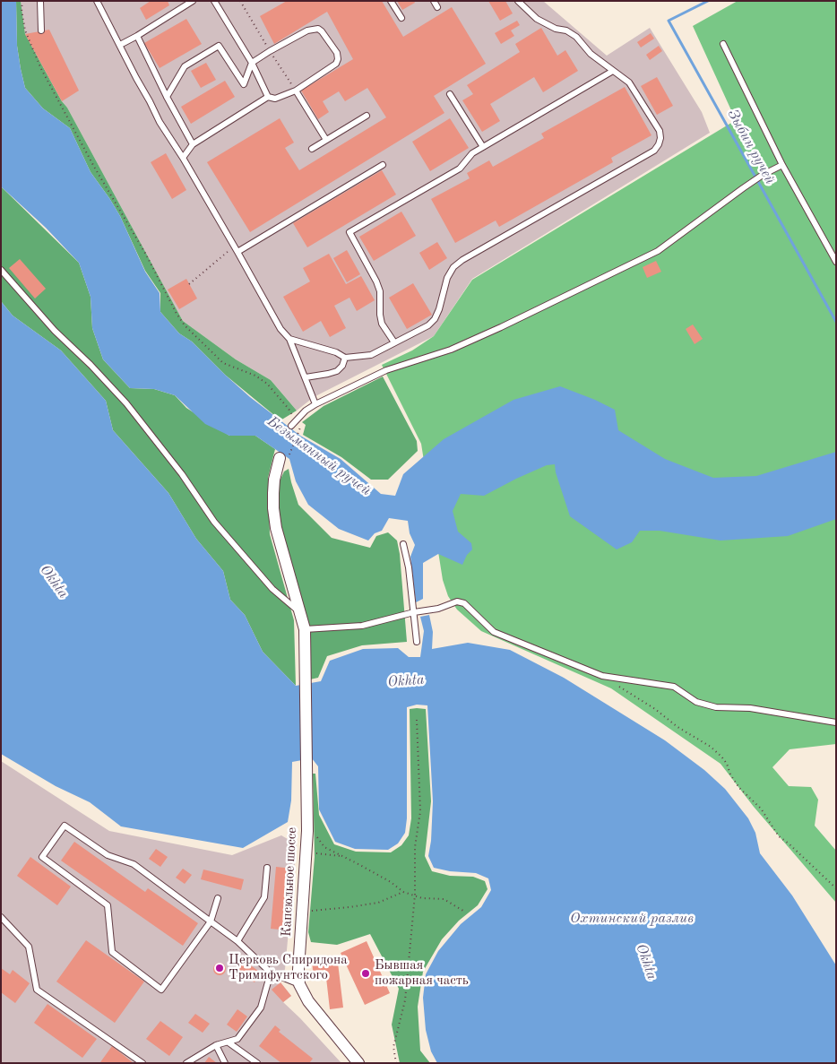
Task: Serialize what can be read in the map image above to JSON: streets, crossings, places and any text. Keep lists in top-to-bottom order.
{
  "streets": {
    "street": ["Капсюльное шоссе"]
  },
  "water": [
    "Зыбин ручей",
    "Безымянный ручей",
    "Okhta",
    "Охтинский разлив"
  ],
  "places": ["Церковь Спиридона Тримифунтского", "Бывшая пожарная часть"]
}
